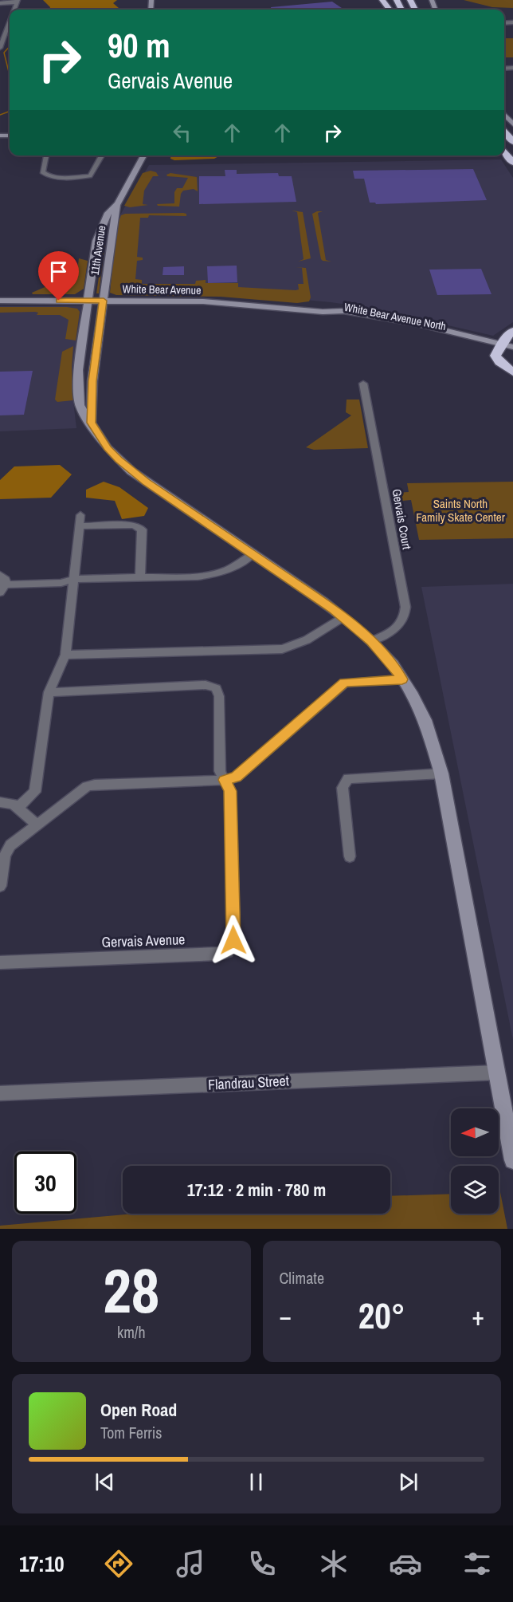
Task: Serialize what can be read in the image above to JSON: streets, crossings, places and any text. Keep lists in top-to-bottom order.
{
  "streets": {
    "street": [
      "11th Avenue",
      "White Bear Avenue",
      "White Bear Avenue North",
      "Gervais Court",
      "Gervais Avenue",
      "Flandrau Street"
    ]
  },
  "crossings": [
    ["11th Avenue", "White Bear Avenue"],
    ["White Bear Avenue", "White Bear Avenue North"]
  ],
  "parks": ["Saints North Family Skate Center"],
  "north": "left",
  "page": {
    "turn": ["90 m", "Gervais Avenue"],
    "limit": "30",
    "trip": "17:12 · 2 min · 780 m",
    "tile": [
      ["28", "km/h"],
      "Climate"
    ],
    "heat": ["−", "20°", "+"],
    "song": ["Open Road", "Tom Ferris"],
    "tabs": "17:10"
  }
}
